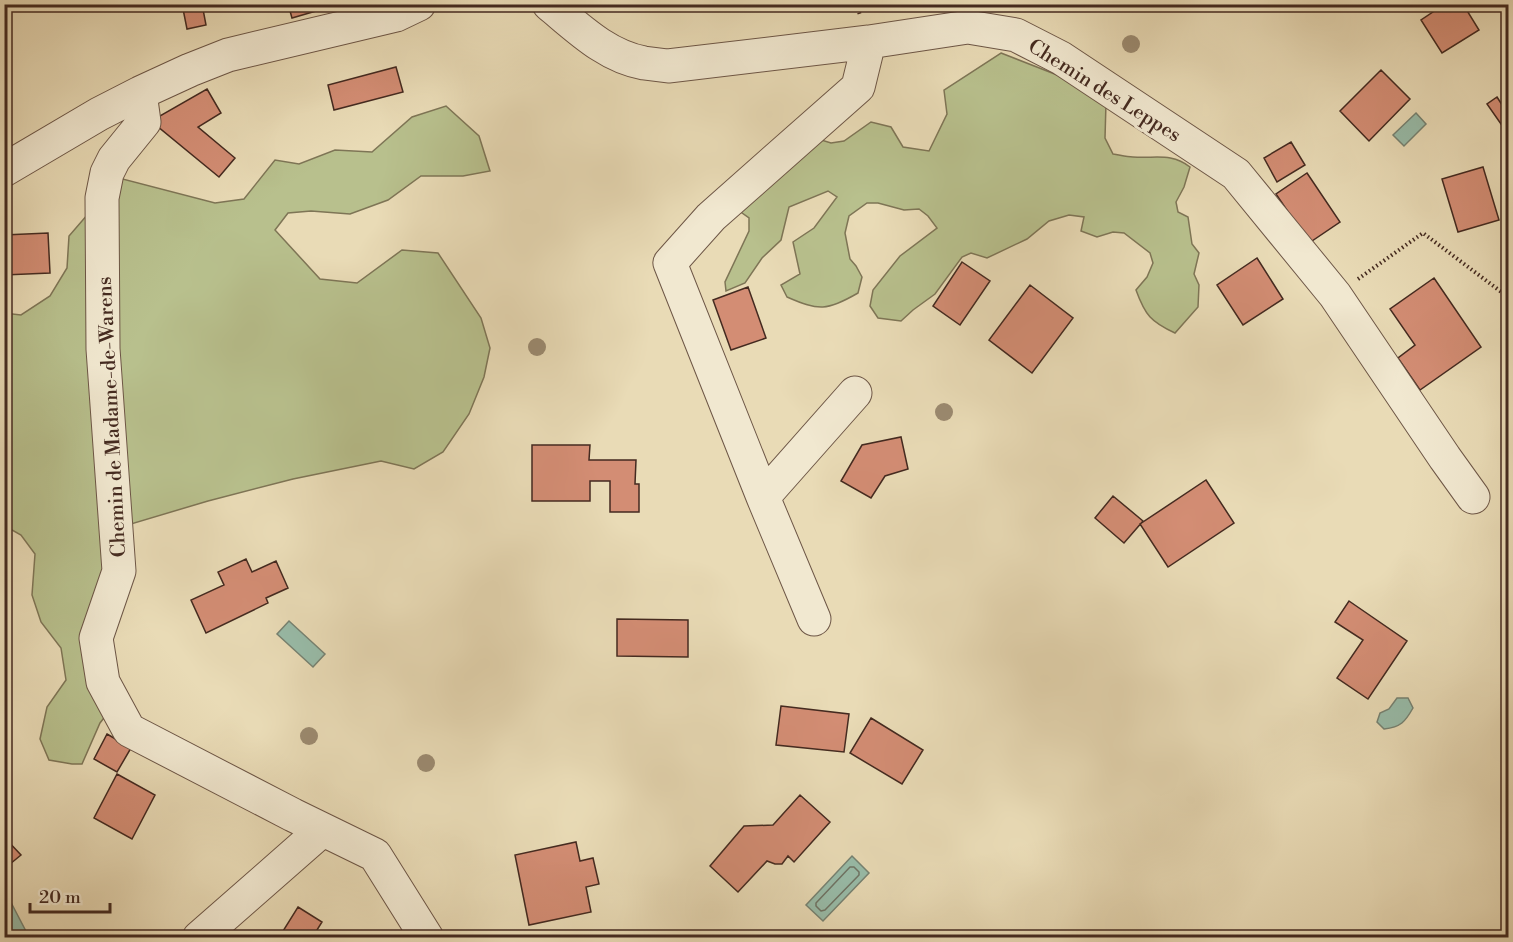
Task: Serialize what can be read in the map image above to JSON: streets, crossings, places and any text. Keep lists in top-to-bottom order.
{
  "streets": {
    "street": ["Chemin des Leppes", "Chemin de Madame-de-Warens"]
  },
  "scale_bar": "20 m"
}
